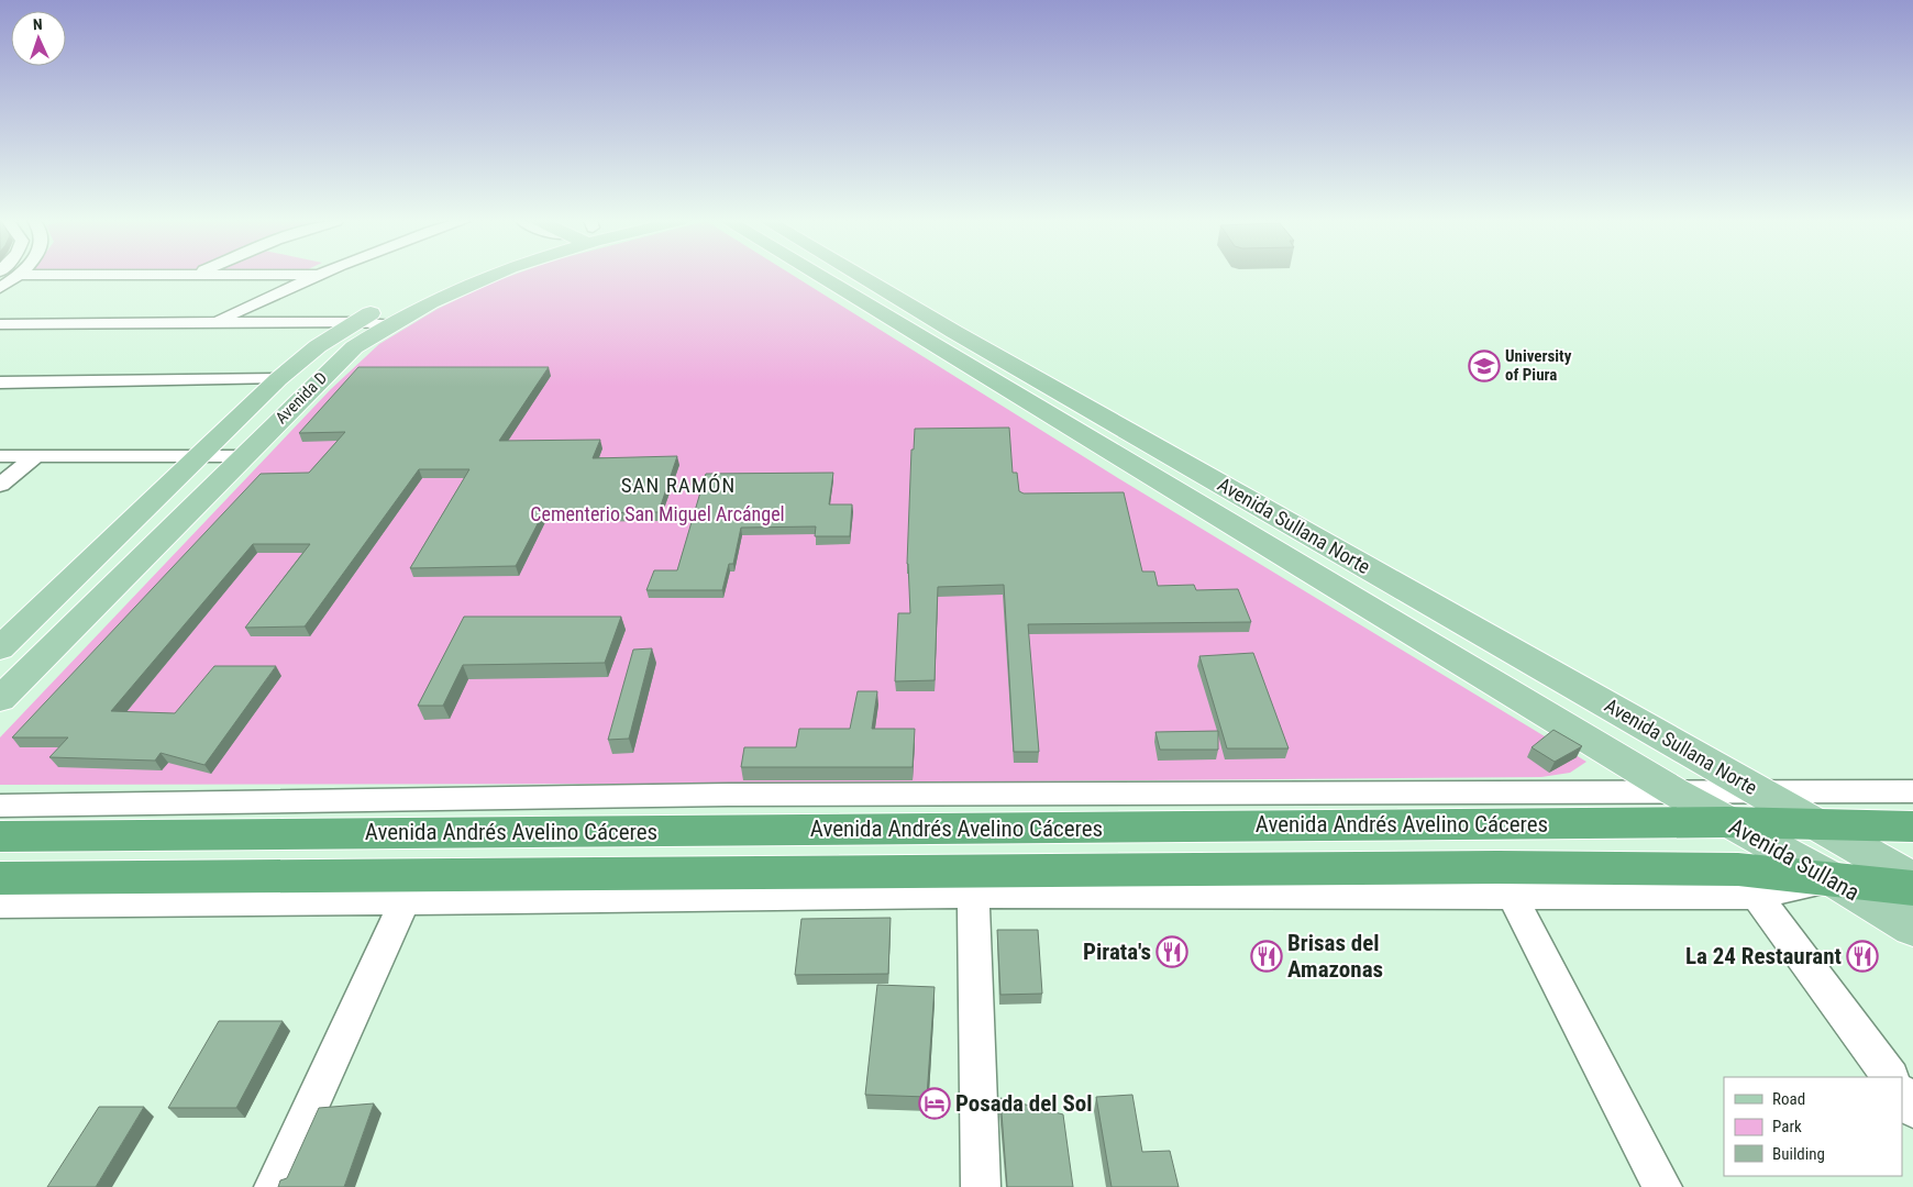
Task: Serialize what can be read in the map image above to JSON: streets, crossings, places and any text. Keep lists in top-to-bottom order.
{
  "streets": {
    "highway": ["Avenida Andrés Avelino Cáceres"],
    "main road": ["Avenida D", "Avenida Sullana Norte", "Avenida Sullana"]
  },
  "crossings": [
    ["Avenida Sullana Norte", "Avenida Andrés Avelino Cáceres"],
    ["Avenida Sullana Norte", "Avenida Sullana"],
    ["Avenida Andrés Avelino Cáceres", "Avenida Sullana"]
  ],
  "districts": ["SAN RAMÓN"],
  "parks": ["Cementerio San Miguel Arcángel"],
  "places": {
    "school or university": ["University of Piura"],
    "restaurant": ["Pirata's", "Brisas del Amazonas", "La 24 Restaurant"],
    "hotel": ["Posada del Sol"]
  },
  "legend": ["Road", "Park", "Building"],
  "north": "top"
}
